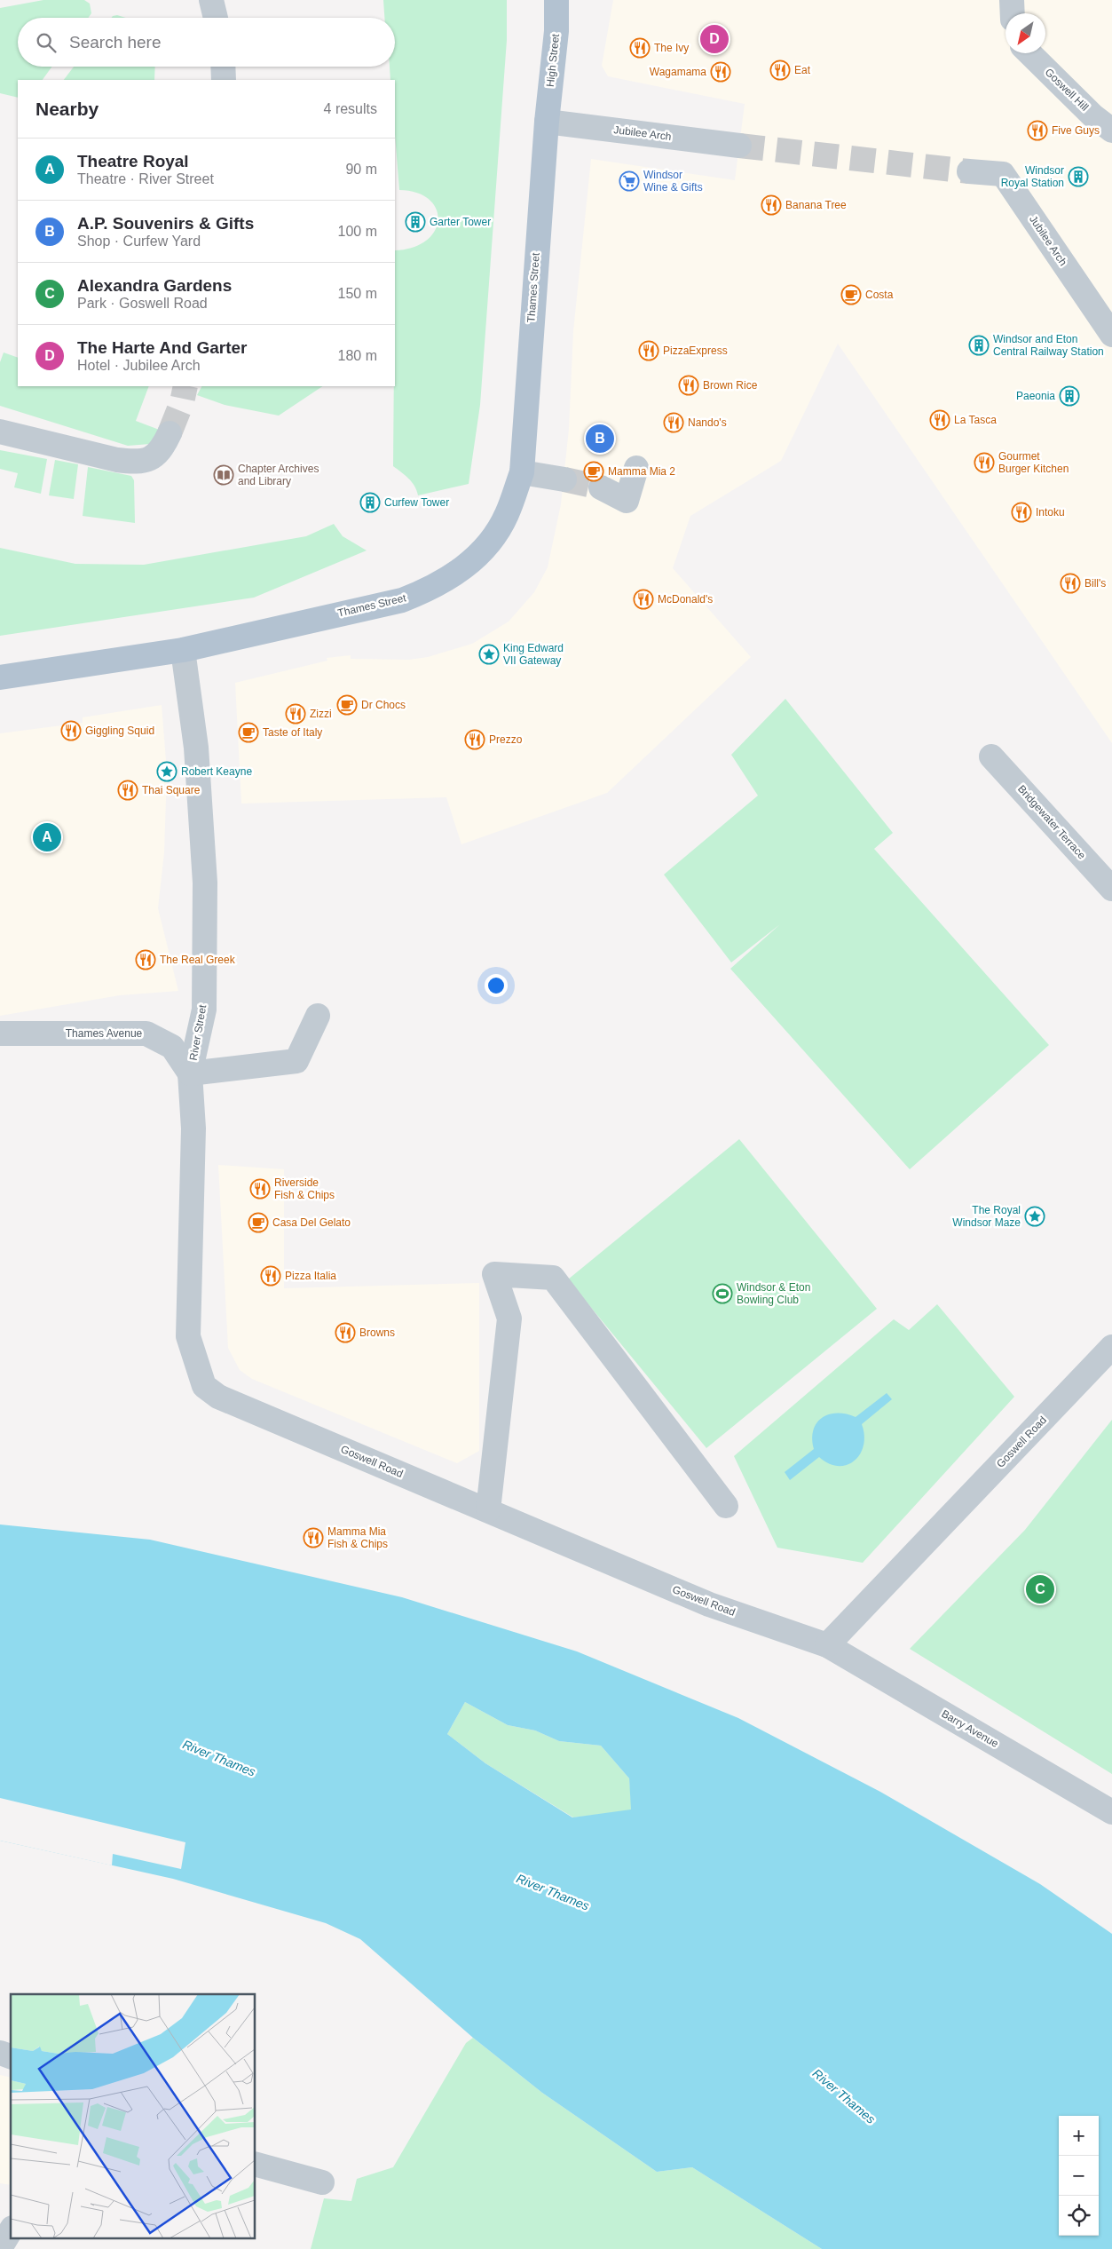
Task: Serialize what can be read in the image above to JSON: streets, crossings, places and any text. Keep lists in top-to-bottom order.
{
  "streets": {
    "main road": ["High Street", "Thames Street"],
    "street": [
      "Goswell Hill",
      "Jubilee Arch",
      "Bridgewater Terrace",
      "River Street",
      "Thames Avenue",
      "Goswell Road",
      "Barry Avenue"
    ]
  },
  "crossings": [
    ["High Street", "Jubilee Arch"],
    ["High Street", "Thames Street"],
    ["Jubilee Arch", "Thames Street"],
    ["Thames Street", "River Street"],
    ["River Street", "Thames Avenue"],
    ["River Street", "Goswell Road"],
    ["Goswell Road", "Barry Avenue"]
  ],
  "water": ["River Thames"],
  "places": {
    "restaurant": [
      "The Ivy",
      "Eat",
      "Wagamama",
      "Five Guys",
      "Banana Tree",
      "PizzaExpress",
      "Brown Rice",
      "La Tasca",
      "Nando's",
      "Gourmet Burger Kitchen",
      "Intoku",
      "Bill's",
      "McDonald's",
      "Zizzi",
      "Giggling Squid",
      "Prezzo",
      "Thai Square",
      "The Real Greek",
      "Riverside Fish & Chips",
      "Pizza Italia",
      "Browns",
      "Mamma Mia Fish & Chips"
    ],
    "building": [
      "Windsor Royal Station",
      "Garter Tower",
      "Windsor and Eton Central Railway Station",
      "Paeonia",
      "Curfew Tower"
    ],
    "supermarket": ["Windsor Wine & Gifts"],
    "cafe": [
      "Costa",
      "Mamma Mia 2",
      "Dr Chocs",
      "Taste of Italy",
      "Casa Del Gelato"
    ],
    "library": ["Chapter Archives and Library"],
    "place": ["King Edward VII Gateway", "Robert Keayne", "The Royal Windsor Maze"],
    "sports": ["Windsor & Eton Bowling Club"]
  },
  "north": "bottom left",
  "page": {
    "search": "Search here",
    "pins": [
      "D",
      "B",
      "A",
      "C"
    ],
    "heading": ["Nearby", "4 results"],
    "list": [
      {
        "mark": "A",
        "name": "Theatre Royal",
        "note": "Theatre · River Street",
        "value": "90 m"
      },
      {
        "mark": "B",
        "name": "A.P. Souvenirs & Gifts",
        "note": "Shop · Curfew Yard",
        "value": "100 m"
      },
      {
        "mark": "C",
        "name": "Alexandra Gardens",
        "note": "Park · Goswell Road",
        "value": "150 m"
      },
      {
        "mark": "D",
        "name": "The Harte And Garter",
        "note": "Hotel · Jubilee Arch",
        "value": "180 m"
      }
    ],
    "map_buttons": ["+", "−"]
  }
}
